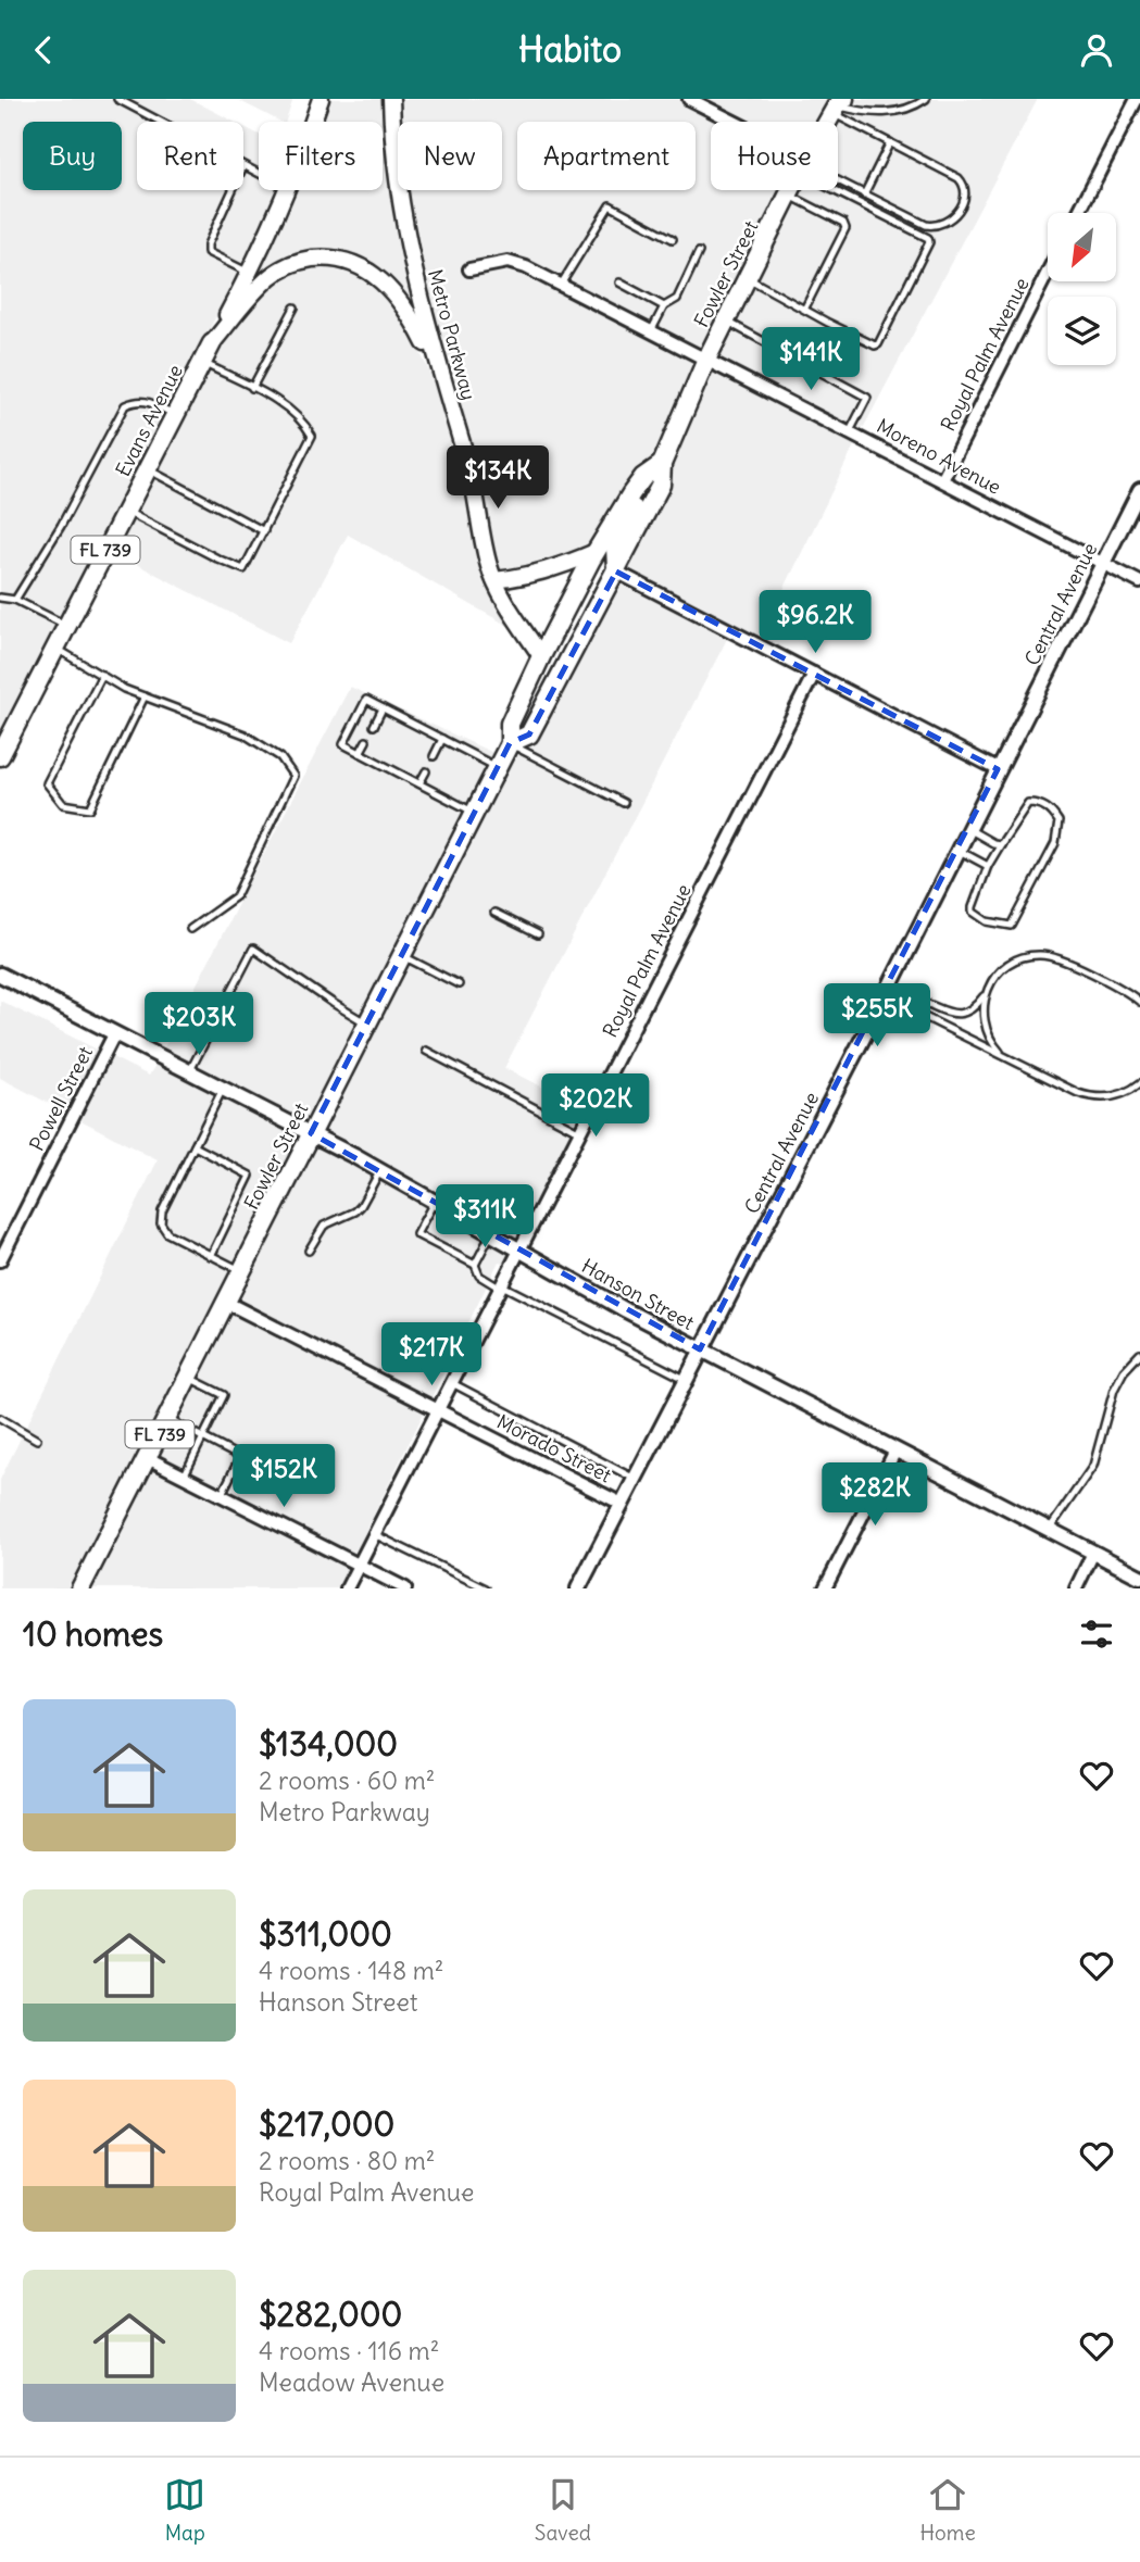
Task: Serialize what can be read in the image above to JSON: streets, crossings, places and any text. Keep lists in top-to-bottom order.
{
  "streets": {
    "main road": [
      "Fowler Street",
      "Metro Parkway",
      "Evans Avenue",
      "FL 739"
    ],
    "street": [
      "Royal Palm Avenue",
      "Moreno Avenue",
      "Central Avenue",
      "Powell Street",
      "Hanson Street",
      "Morado Street"
    ]
  },
  "crossings": [
    ["Fowler Street", "Metro Parkway"],
    ["Fowler Street", "Moreno Avenue"],
    ["Fowler Street", "Hanson Street"],
    ["Fowler Street", "Morado Street"],
    ["Royal Palm Avenue", "Moreno Avenue"],
    ["Royal Palm Avenue", "Hanson Street"],
    ["Royal Palm Avenue", "Morado Street"],
    ["Moreno Avenue", "Central Avenue"],
    ["Central Avenue", "Hanson Street"],
    ["Central Avenue", "Morado Street"],
    ["Powell Street", "Hanson Street"]
  ],
  "north": "bottom left",
  "page": {
    "header": "Habito",
    "chip": [
      "Buy",
      "Rent",
      "Filters",
      "New",
      "Apartment",
      "House"
    ],
    "price": [
      "$141K",
      "$134K",
      "$96.2K",
      "$255K",
      "$203K",
      "$202K",
      "$311K",
      "$217K",
      "$152K",
      "$282K"
    ],
    "heading": "10 homes",
    "list": [
      {
        "name": "$134,000",
        "note": "2 rooms · 60 m² · Metro Parkway"
      },
      {
        "name": "$311,000",
        "note": "4 rooms · 148 m² · Hanson Street"
      },
      {
        "name": "$217,000",
        "note": "2 rooms · 80 m² · Royal Palm Avenue"
      },
      {
        "name": "$282,000",
        "note": "4 rooms · 116 m² · Meadow Avenue"
      }
    ],
    "tabs": ["Map", "Saved", "Home"]
  }
}
